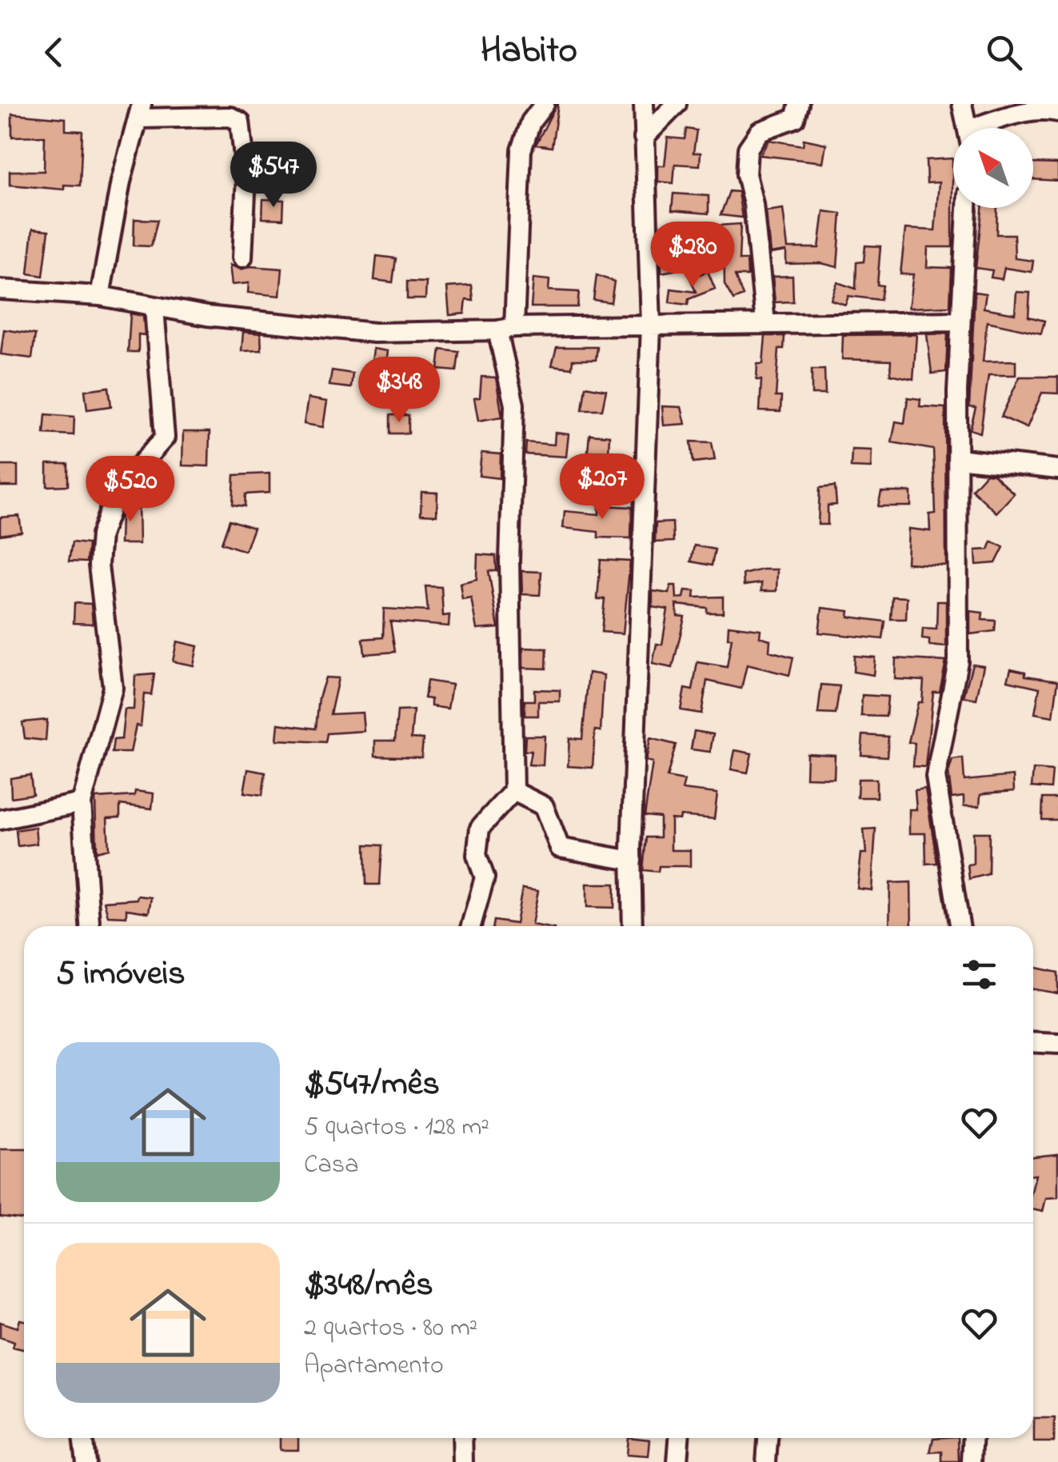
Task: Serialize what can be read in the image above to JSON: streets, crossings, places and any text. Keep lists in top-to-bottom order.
{
  "north": "top left",
  "page": {
    "header": "Habito",
    "price": [
      "$547",
      "$280",
      "$348",
      "$207",
      "$520"
    ],
    "heading": "5 imóveis",
    "list": [
      {
        "name": "$547/mês",
        "note": "5 quartos · 128 m² · Casa"
      },
      {
        "name": "$348/mês",
        "note": "2 quartos · 80 m² · Apartamento"
      }
    ]
  }
}
